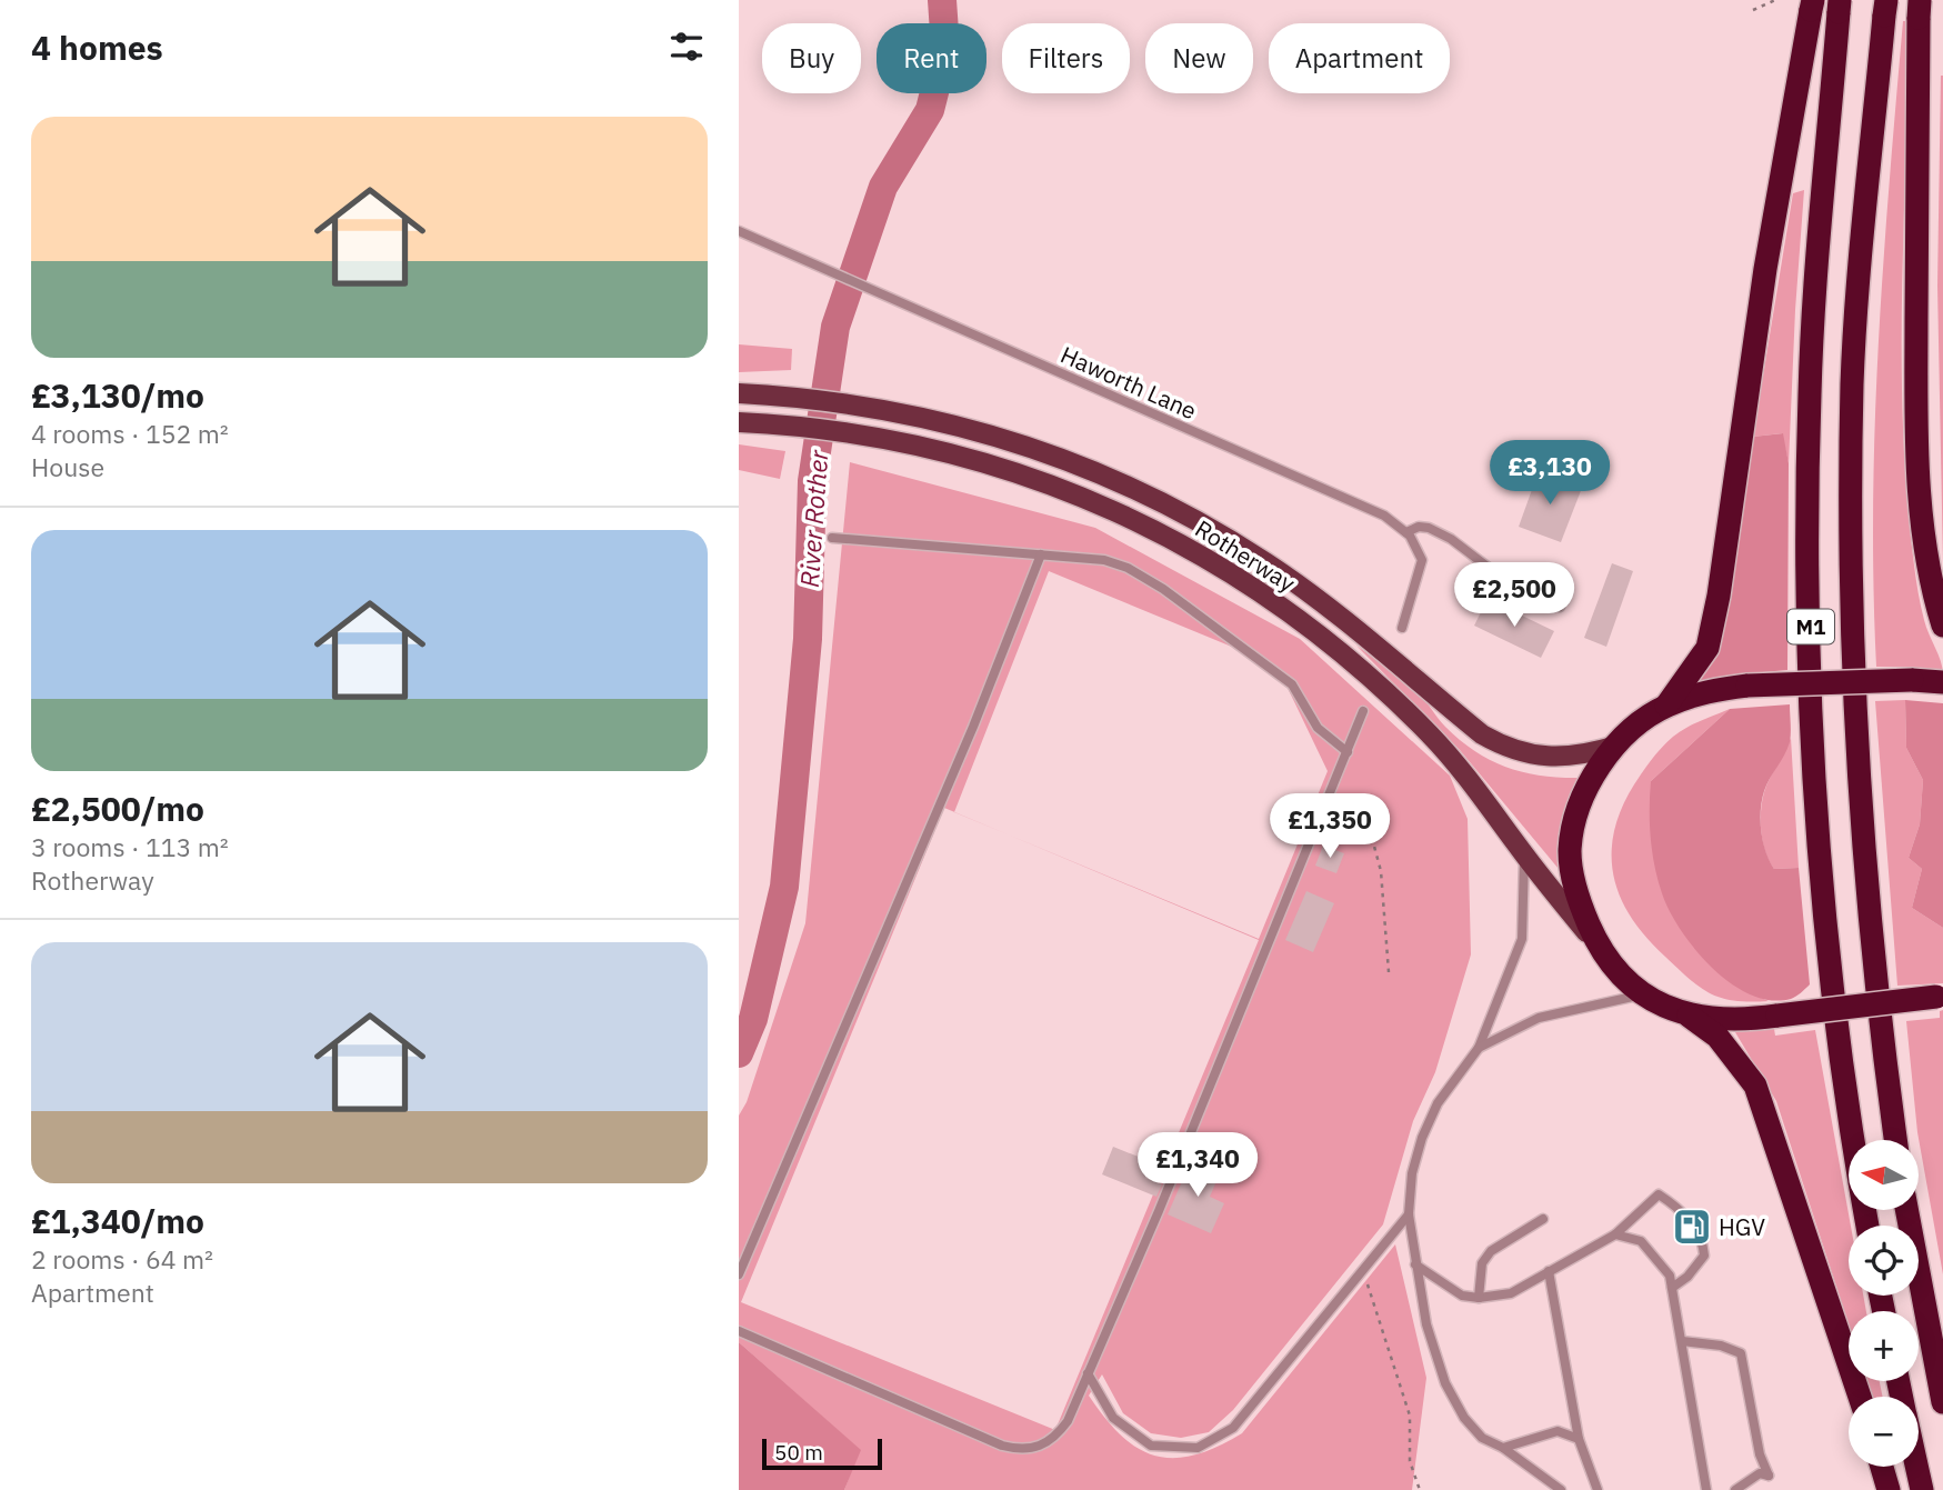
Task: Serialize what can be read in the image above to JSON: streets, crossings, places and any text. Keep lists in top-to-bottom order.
{
  "streets": {
    "highway": ["M1"],
    "main road": ["Rotherway"],
    "lane": ["Haworth Lane"]
  },
  "water": ["River Rother"],
  "places": {
    "fuel station": ["HGV"]
  },
  "scale_bar": "50 m",
  "north": "left",
  "page": {
    "heading": "4 homes",
    "chip": [
      "Buy",
      "Rent",
      "Filters",
      "New",
      "Apartment"
    ],
    "list": [
      {
        "name": "£3,130/mo",
        "note": "4 rooms · 152 m² · House"
      },
      {
        "name": "£2,500/mo",
        "note": "3 rooms · 113 m² · Rotherway"
      },
      {
        "name": "£1,340/mo",
        "note": "2 rooms · 64 m² · Apartment"
      }
    ],
    "price": [
      "£3,130",
      "£2,500",
      "£1,350",
      "£1,340"
    ],
    "map_buttons": ["+", "−"],
    "scale": "50 m"
  }
}
